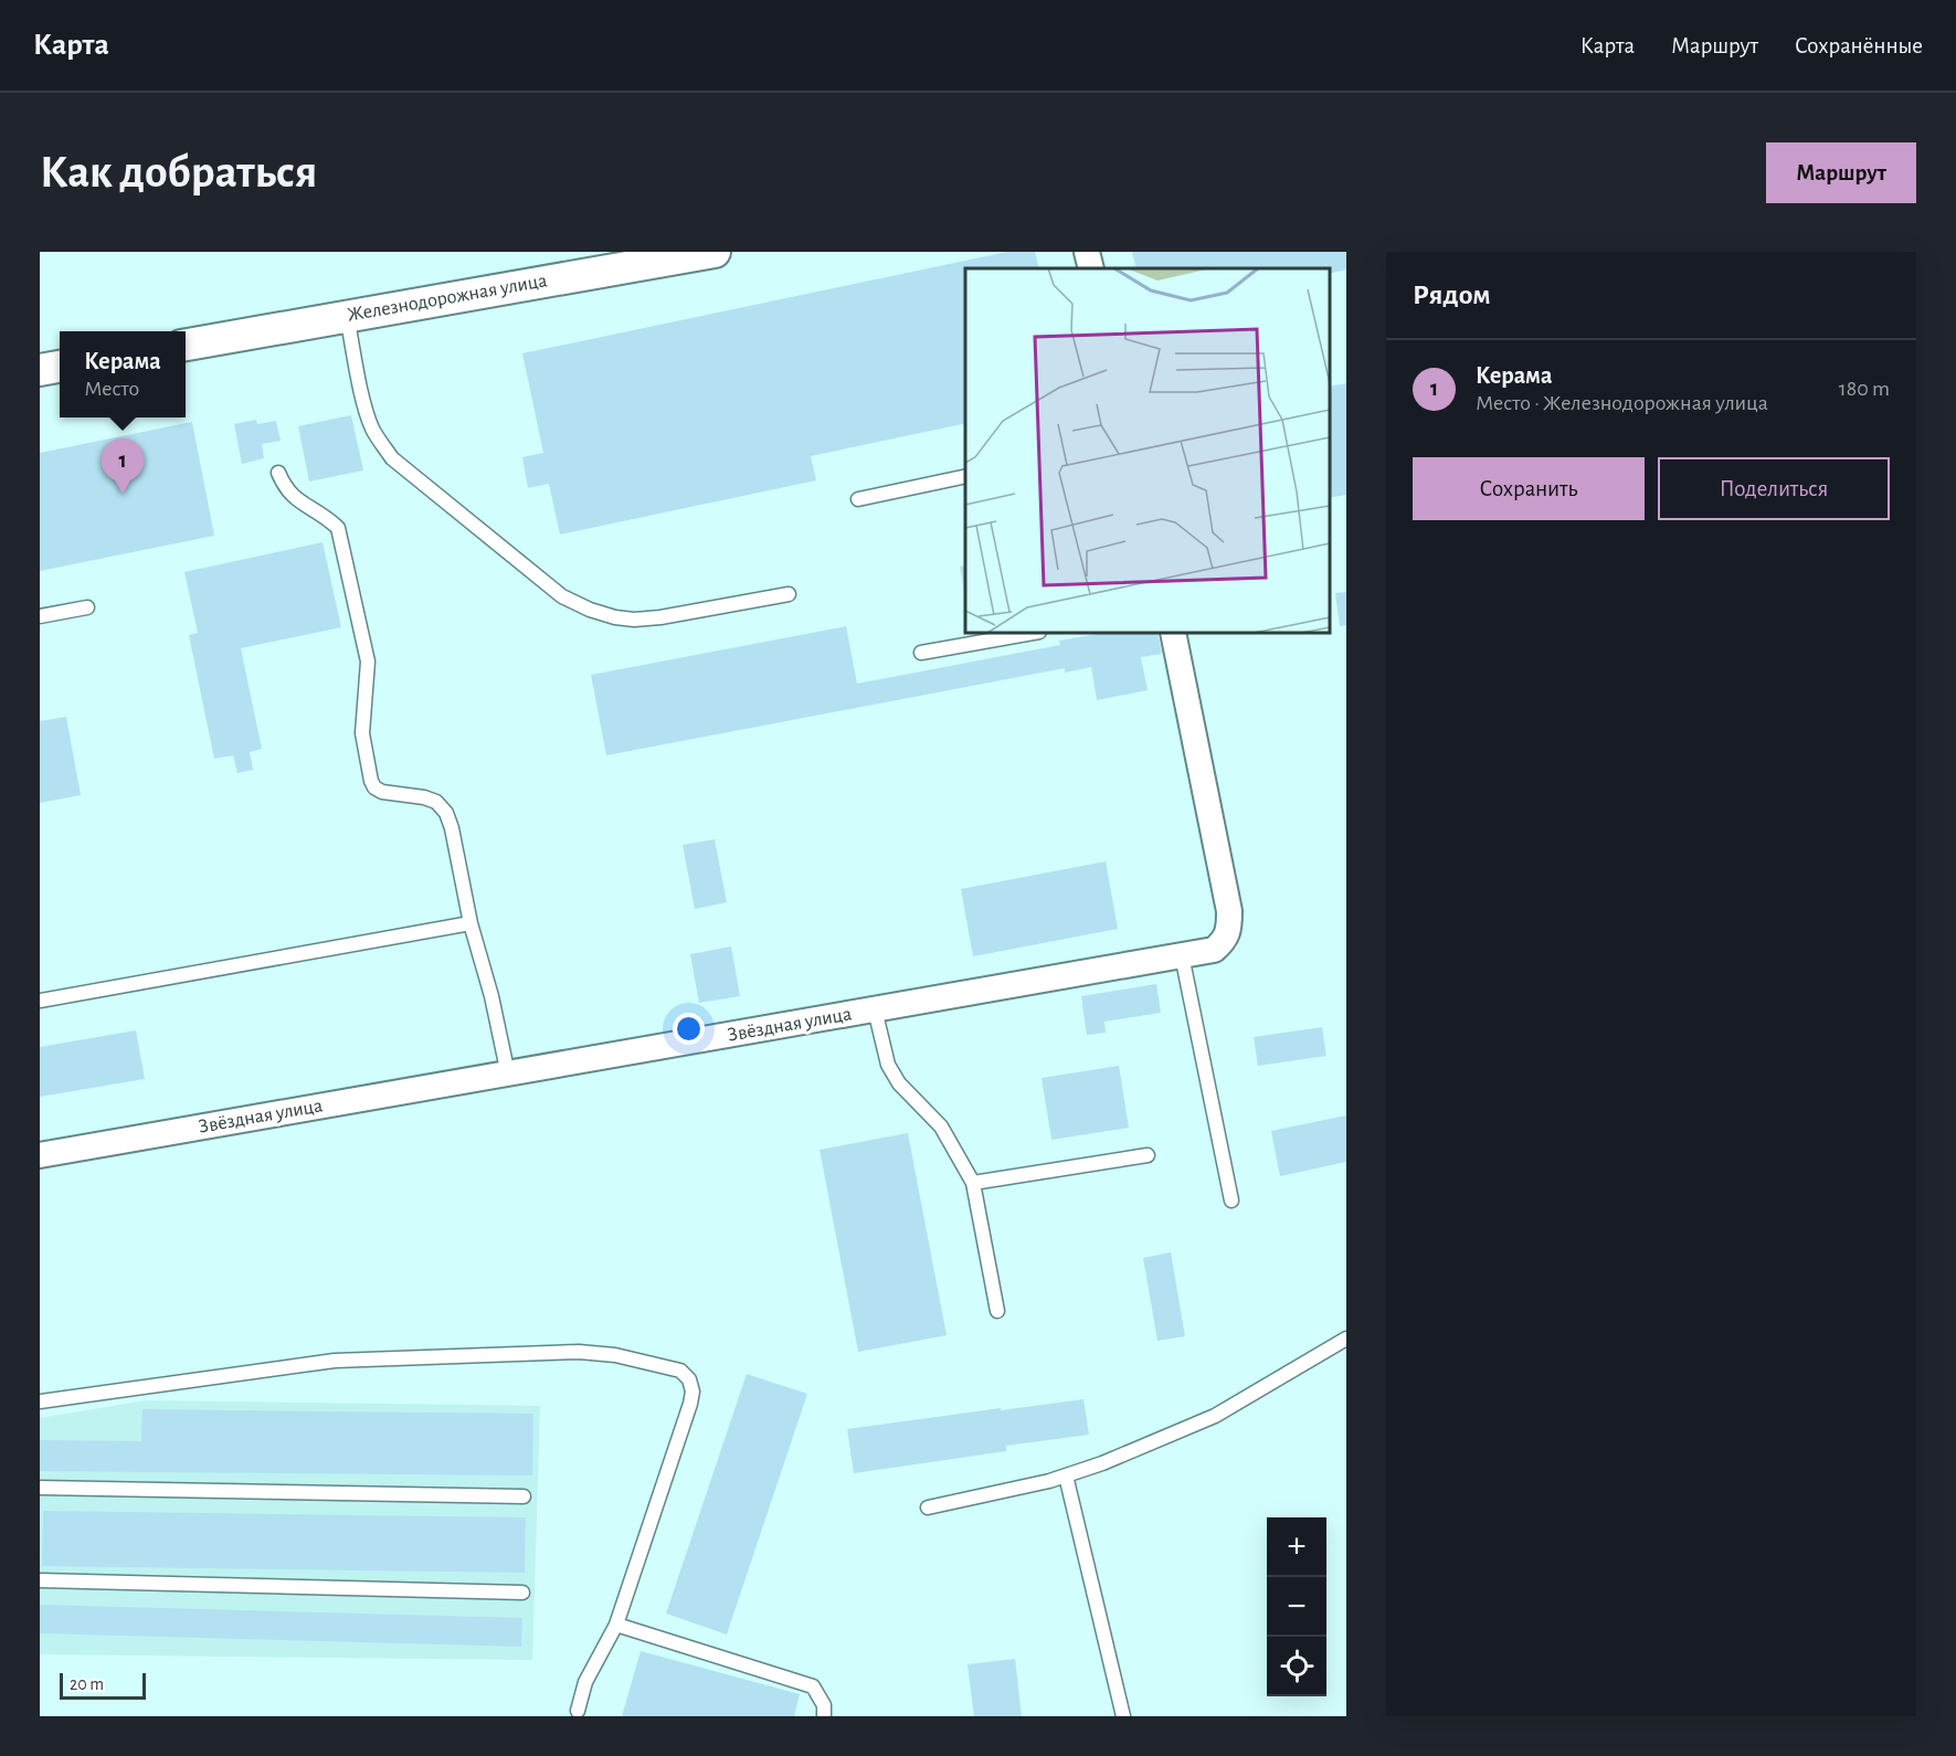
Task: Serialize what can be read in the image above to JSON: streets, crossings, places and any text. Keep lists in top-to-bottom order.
{
  "streets": {
    "street": ["Железнодорожная улица", "Звёздная улица"]
  },
  "scale_bar": "20 m",
  "page": {
    "header": "Карта",
    "nav": ["Карта", "Маршрут", "Сохранённые"],
    "buttons": [
      "Маршрут",
      ["Сохранить", "Поделиться"]
    ],
    "title": "Как добраться",
    "heading": "Рядом",
    "popup": ["Керама", "Место"],
    "list": [
      {
        "mark": "1",
        "name": "Керама",
        "note": "Место · Железнодорожная улица",
        "value": "180 m"
      }
    ],
    "pins": "1",
    "map_buttons": ["+", "−"],
    "scale": "20 m"
  }
}
